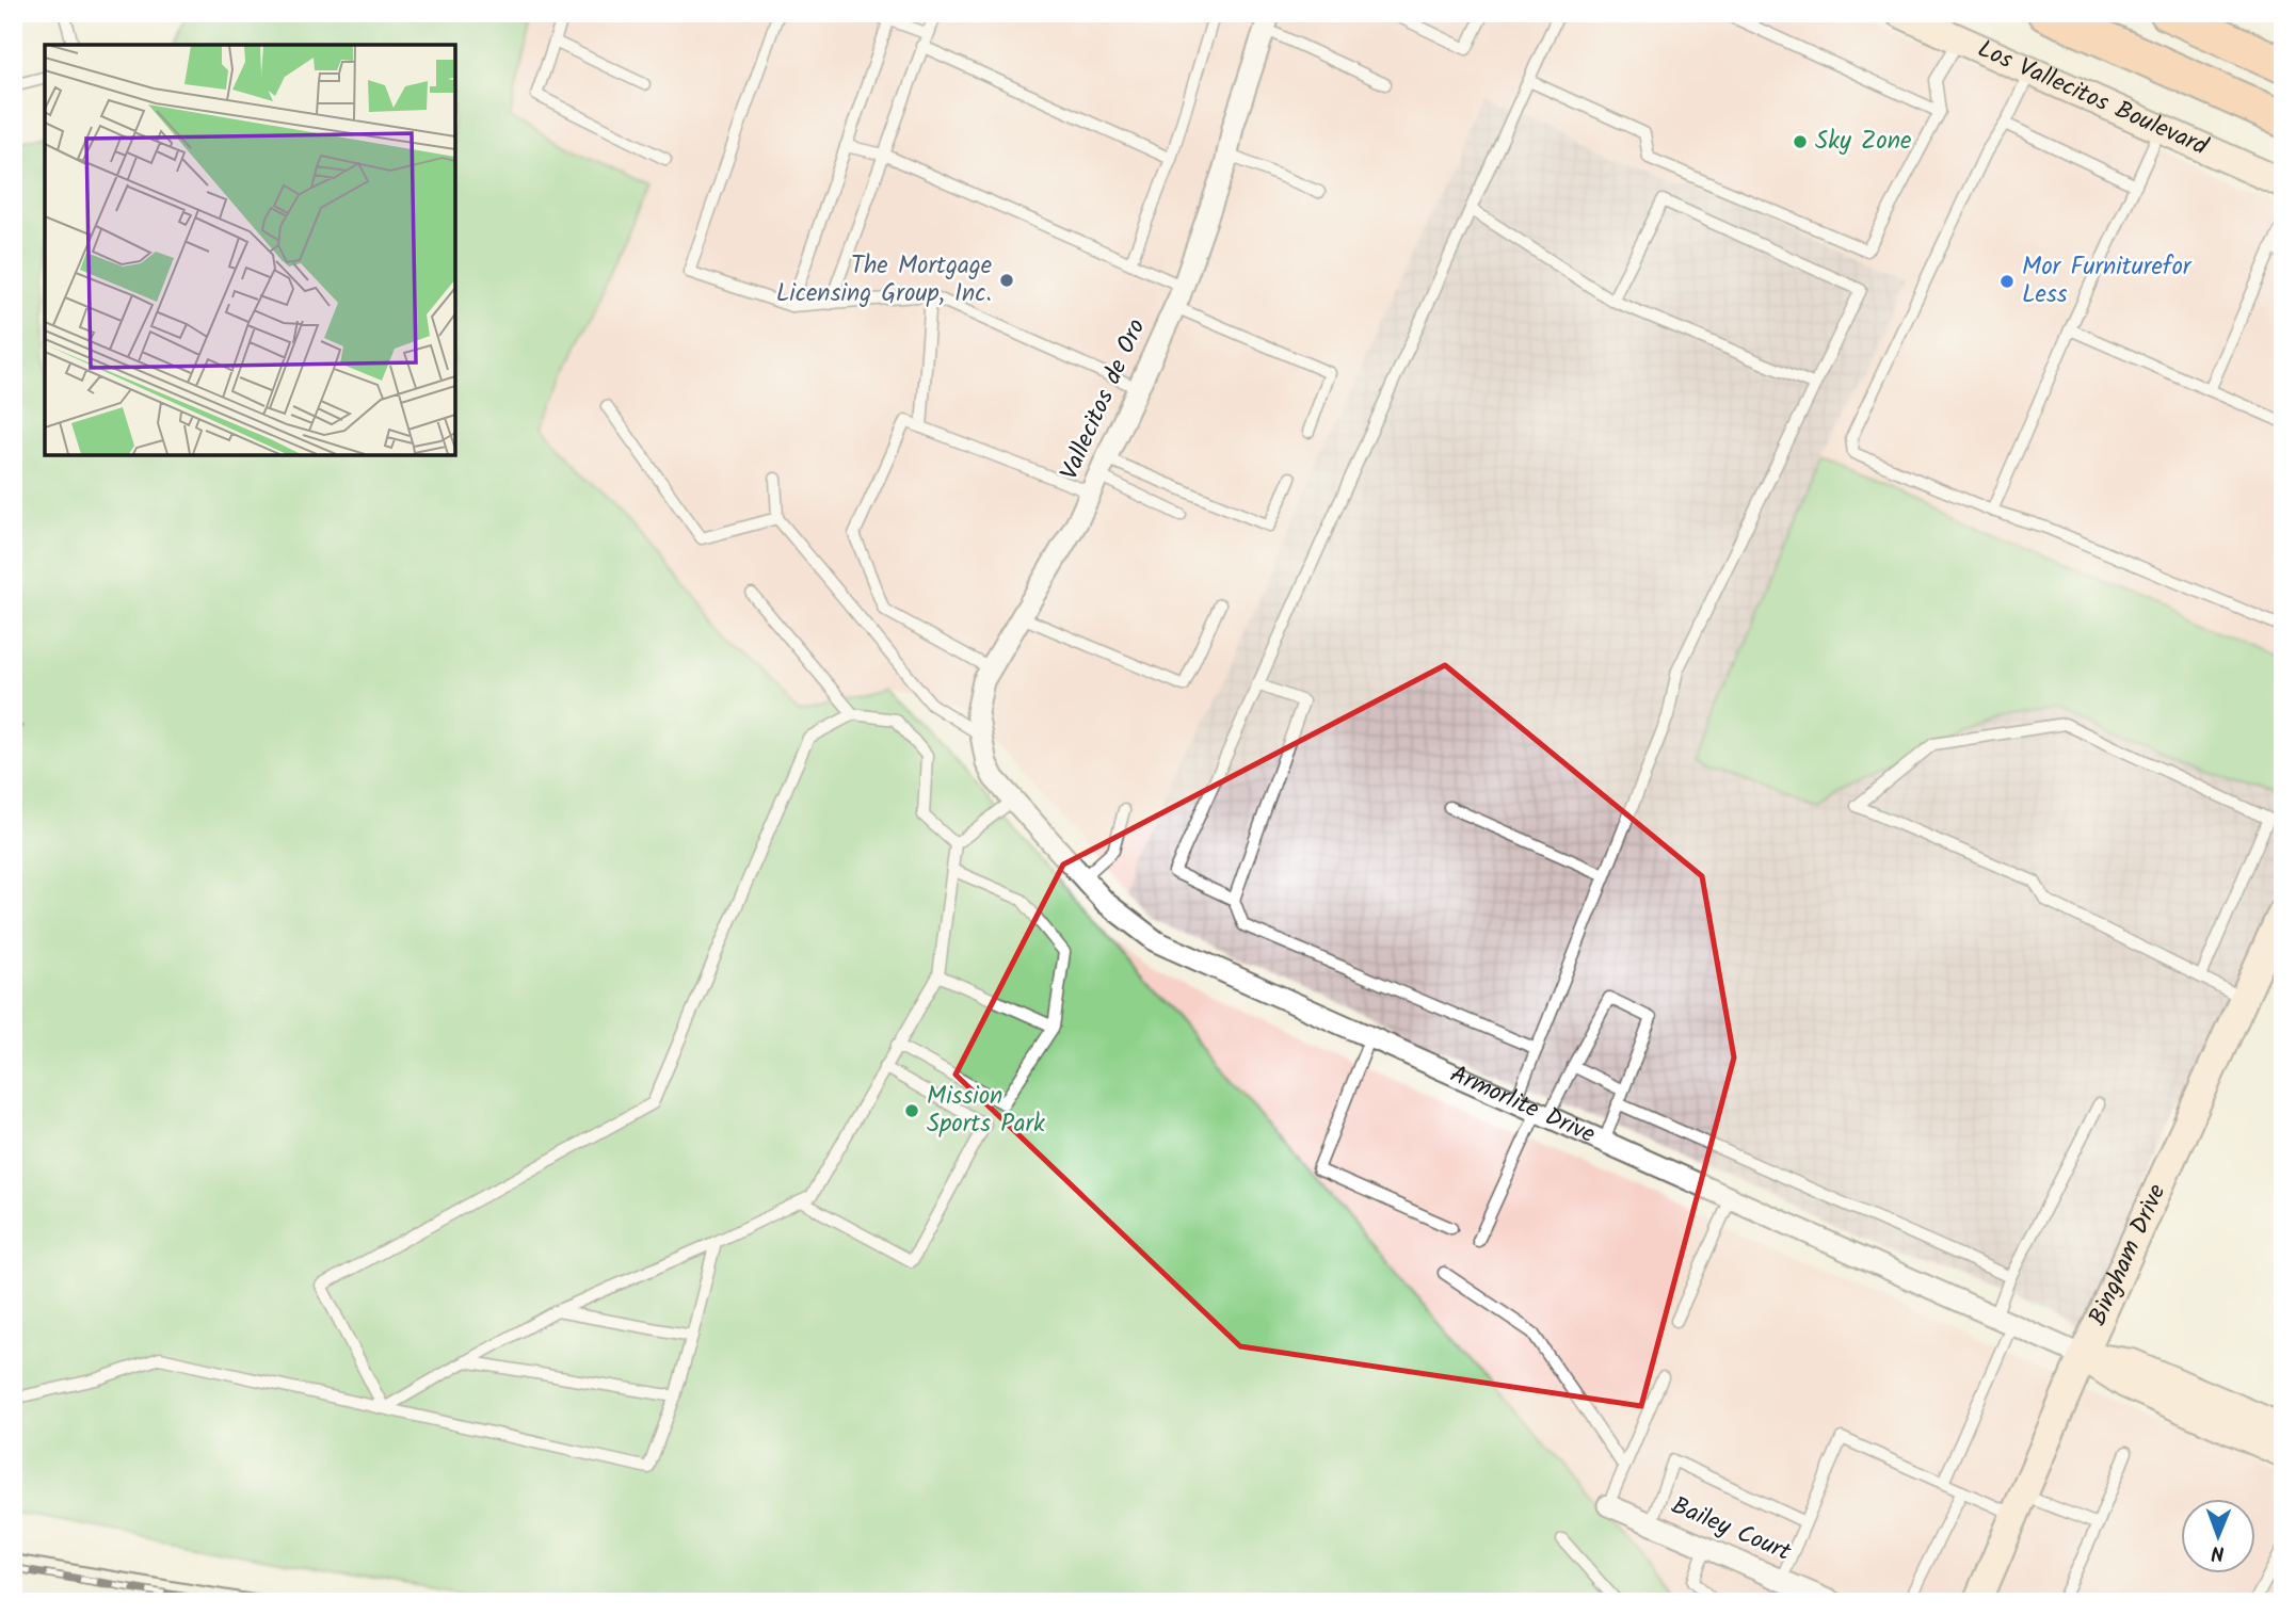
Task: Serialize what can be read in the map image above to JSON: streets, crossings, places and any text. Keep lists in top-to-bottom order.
{
  "streets": {
    "street": [
      "Los Vallecitos Boulevard",
      "Vallecitos de Oro",
      "Armorlite Drive",
      "Bingham Drive",
      "Bailey Court"
    ]
  },
  "crossings": [
    ["Vallecitos de Oro", "Armorlite Drive"],
    ["Armorlite Drive", "Bingham Drive"]
  ],
  "places": [
    "Sky Zone",
    "The Mortgage Licensing Group, Inc.",
    "Mor Furniturefor Less",
    "Mission Sports Park"
  ],
  "north": "bottom"
}
